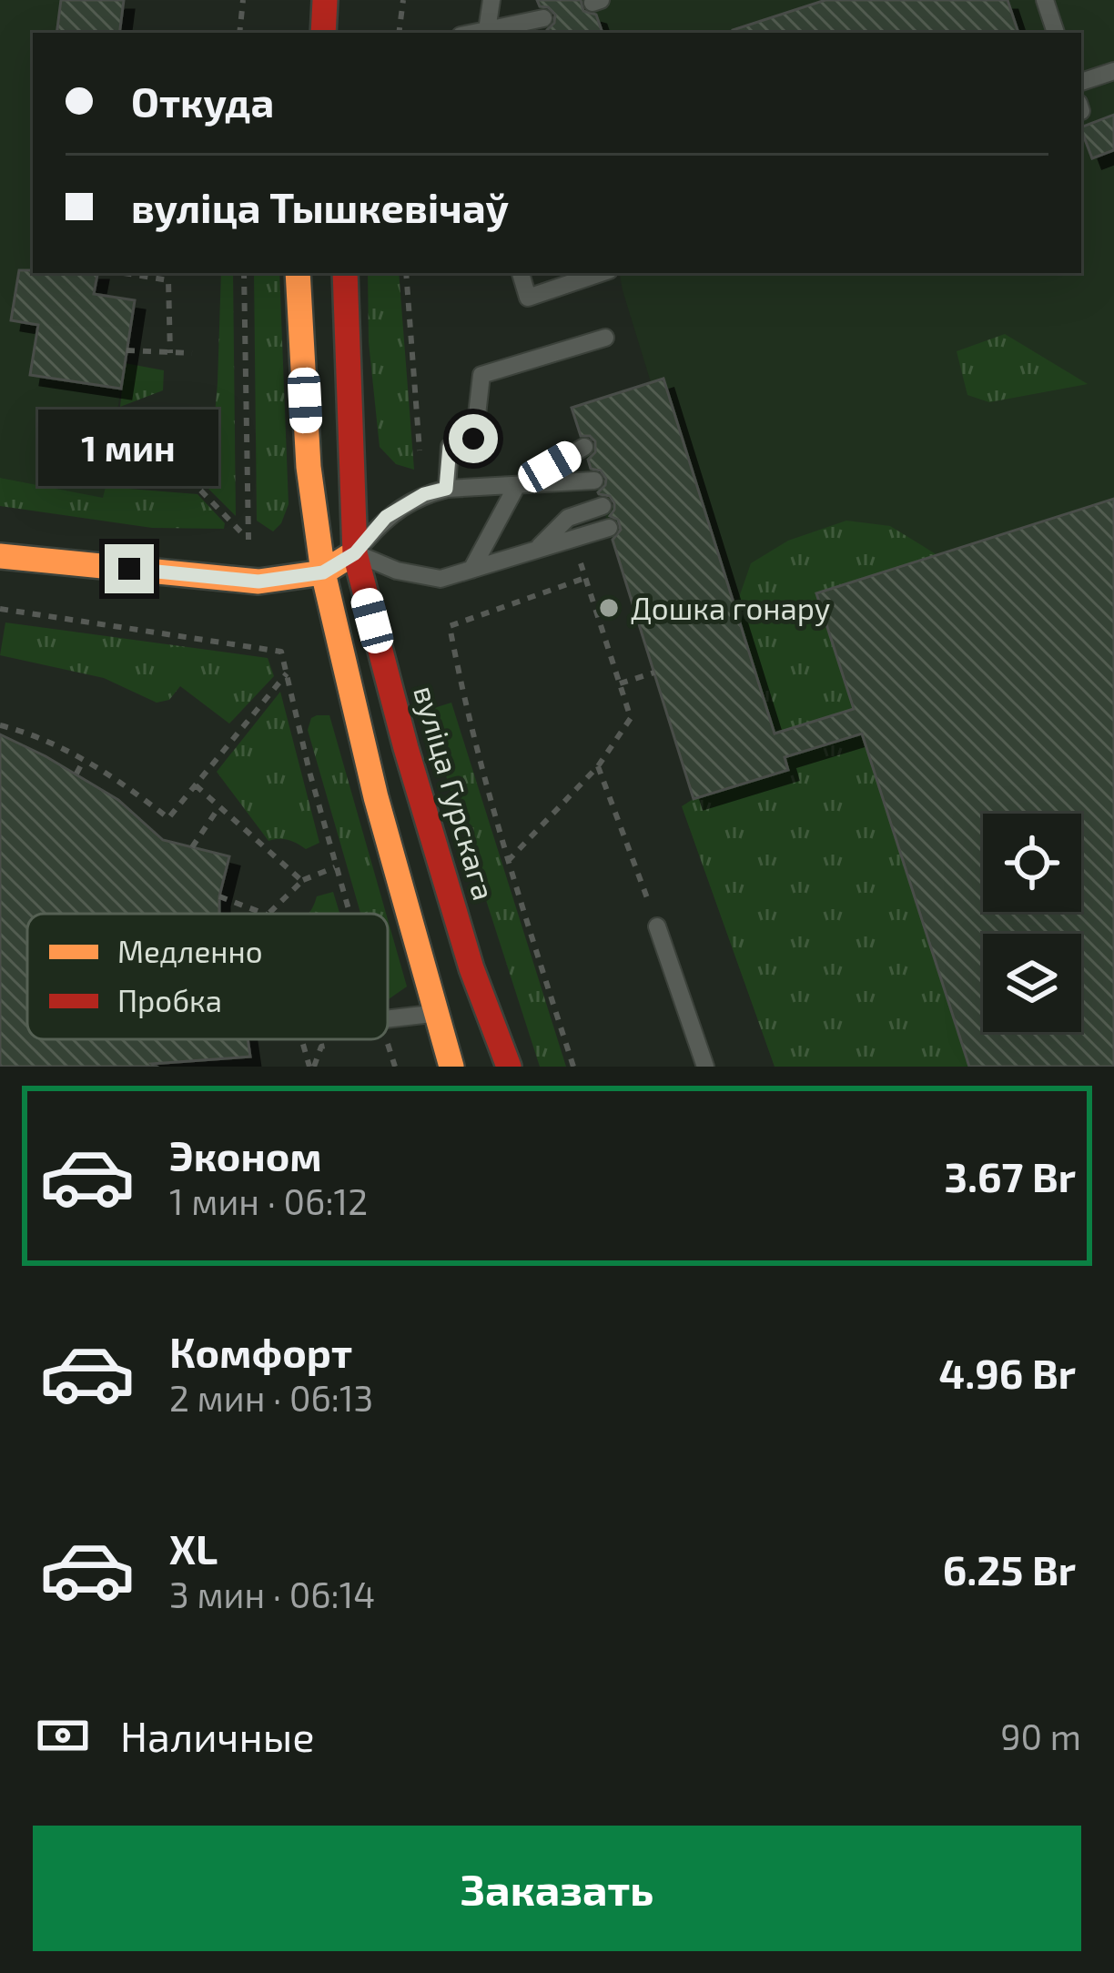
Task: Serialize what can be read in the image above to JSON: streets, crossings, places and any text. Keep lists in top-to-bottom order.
{
  "streets": {
    "main road": ["вуліца Гурскага"]
  },
  "places": ["Дошка гонару"],
  "legend": ["Медленно", "Пробка"],
  "page": {
    "banner": ["Откуда", "вуліца Тышкевічаў"],
    "bubble": "1 мин",
    "list": [
      {
        "name": "Эконом",
        "note": "1 мин · 06:12",
        "value": "3.67 Br"
      },
      {
        "name": "Комфорт",
        "note": "2 мин · 06:13",
        "value": "4.96 Br"
      },
      {
        "name": "XL",
        "note": "3 мин · 06:14",
        "value": "6.25 Br"
      }
    ],
    "pay": ["Наличные", "90 m"],
    "buttons": "Заказать"
  }
}
